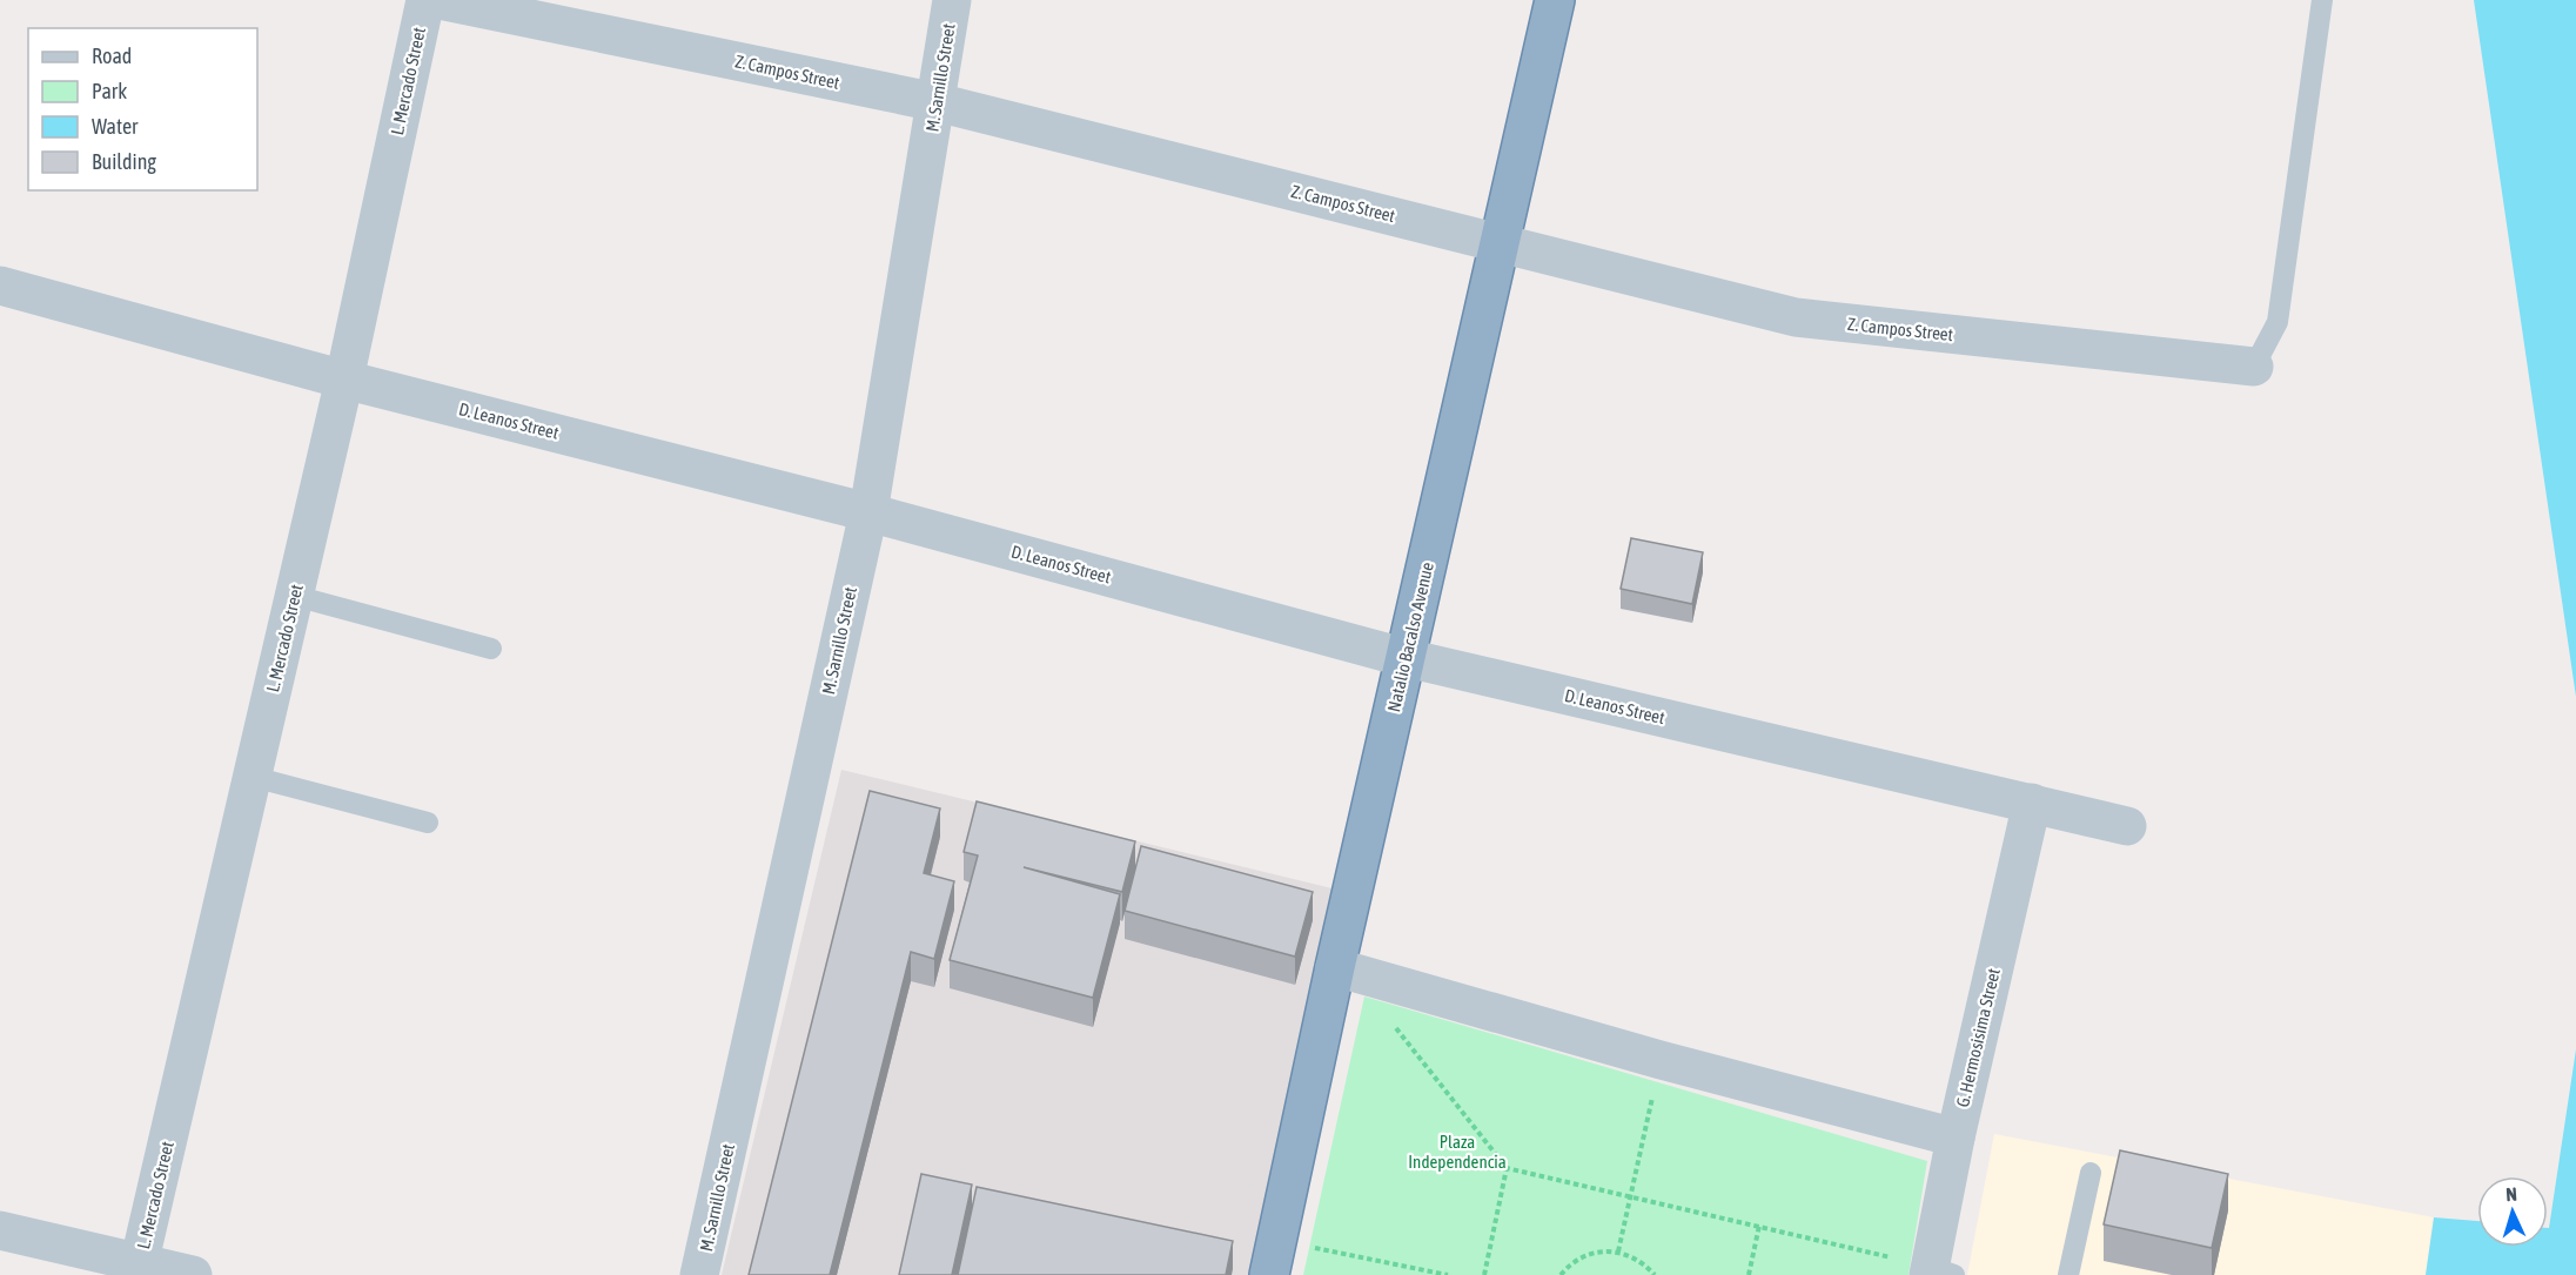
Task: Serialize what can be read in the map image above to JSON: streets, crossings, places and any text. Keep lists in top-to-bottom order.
{
  "streets": {
    "highway": ["Natalio Bacalso Avenue"],
    "street": [
      "Z. Campos Street",
      "M. Sarnillo Street",
      "L. Mercado Street",
      "D. Leanos Street",
      "G. Hermosisima Street"
    ]
  },
  "crossings": [
    ["Z. Campos Street", "M. Sarnillo Street"],
    ["Z. Campos Street", "Natalio Bacalso Avenue"],
    ["M. Sarnillo Street", "D. Leanos Street"],
    ["L. Mercado Street", "D. Leanos Street"],
    ["D. Leanos Street", "Natalio Bacalso Avenue"],
    ["D. Leanos Street", "G. Hermosisima Street"]
  ],
  "parks": ["Plaza Independencia"],
  "legend": [
    "Road",
    "Park",
    "Water",
    "Building"
  ],
  "north": "top"
}
